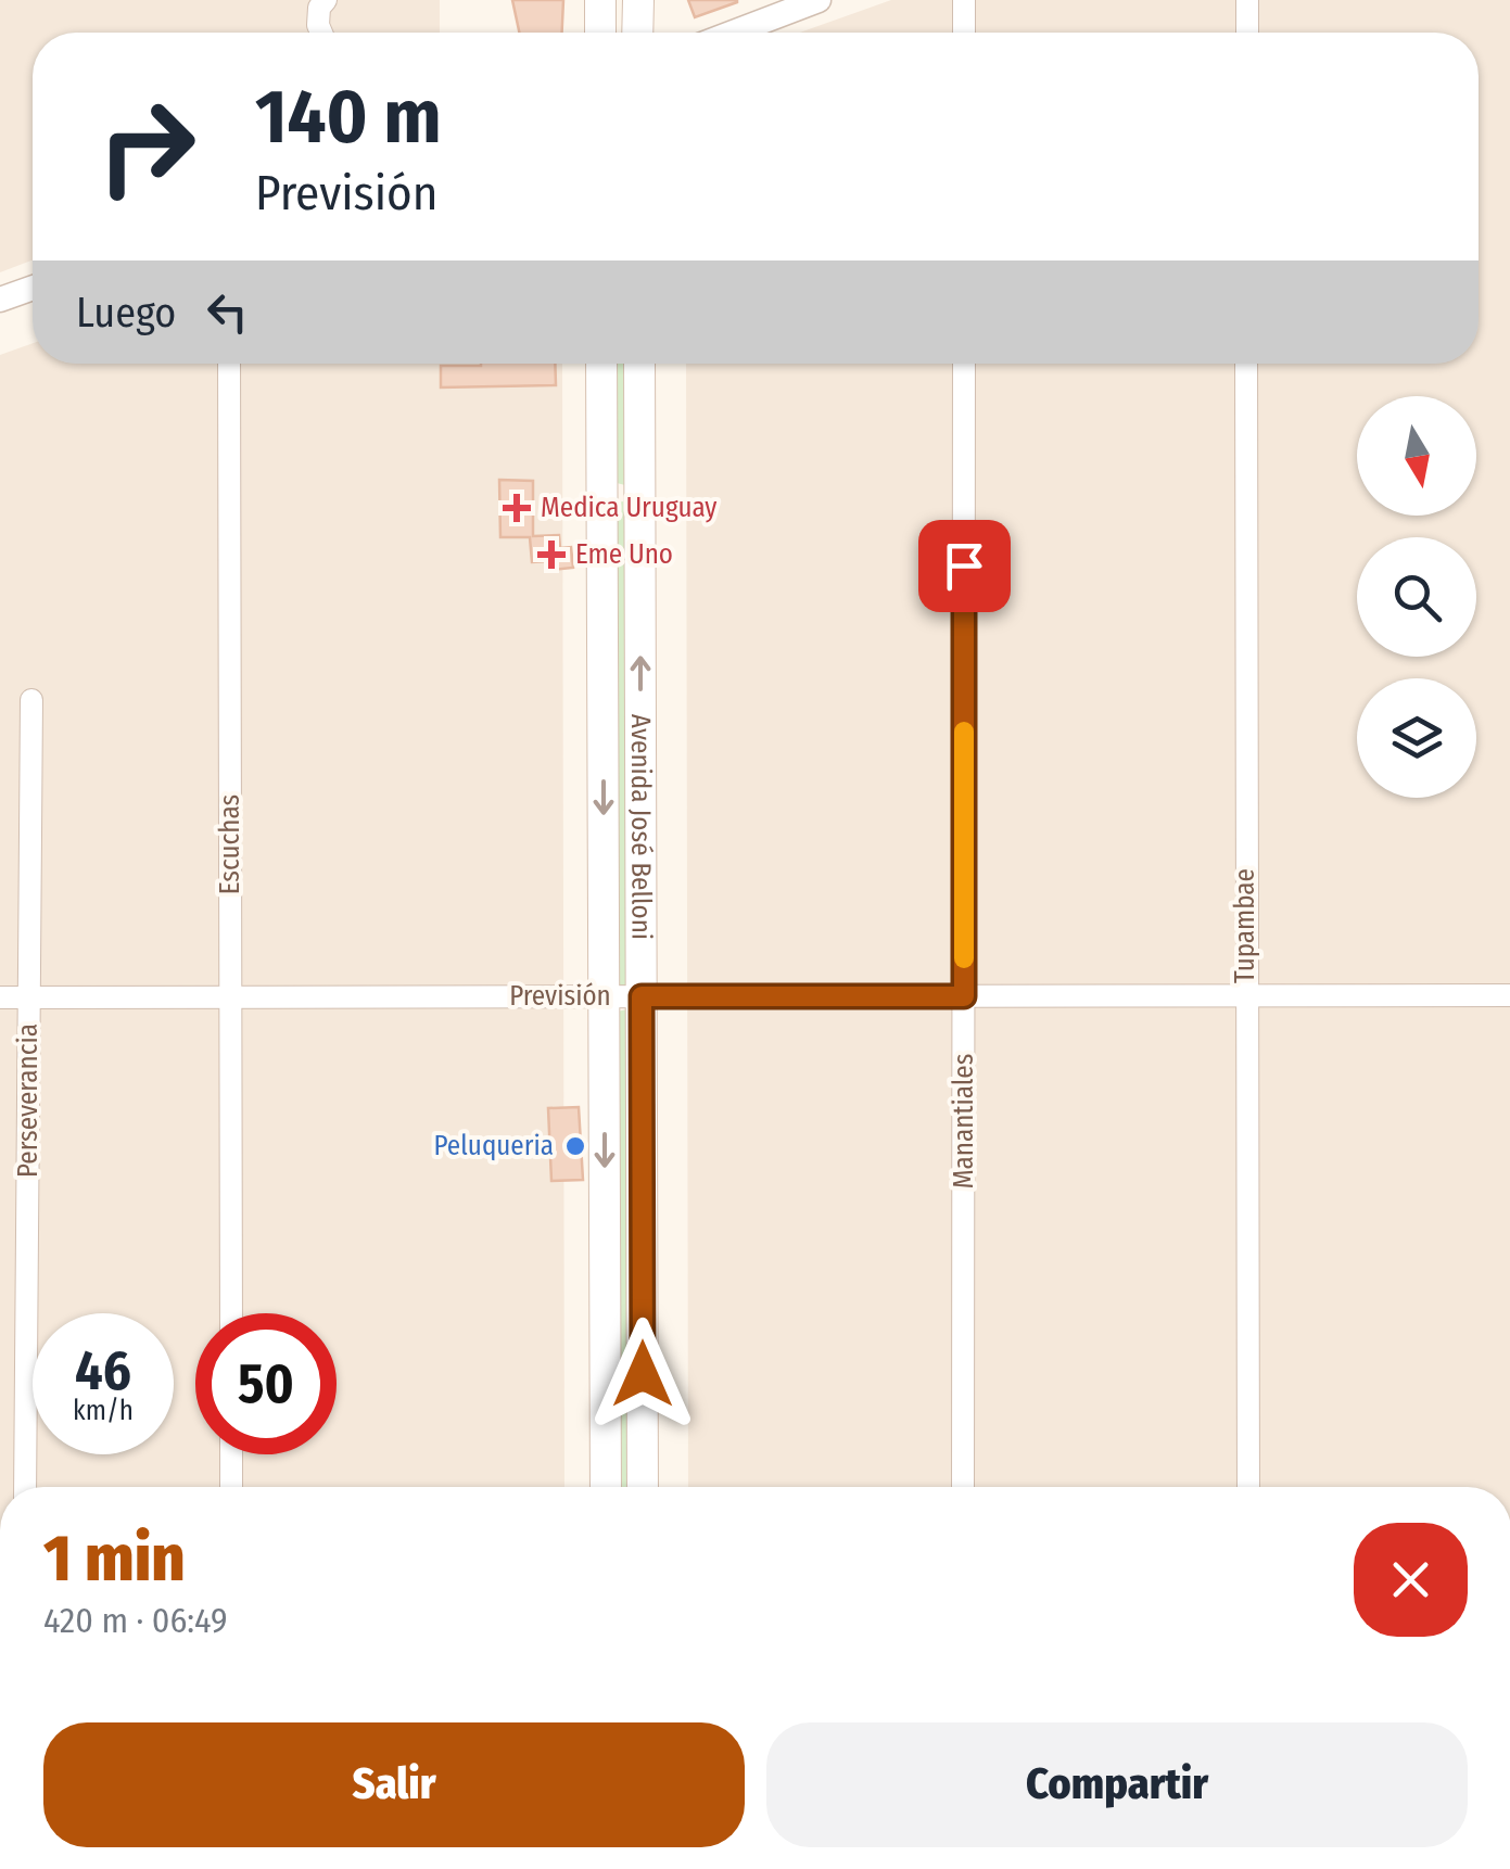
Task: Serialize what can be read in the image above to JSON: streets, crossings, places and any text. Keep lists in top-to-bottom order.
{
  "streets": {
    "main road": ["Avenida José Belloni"],
    "street": [
      "Escuchas",
      "Tupambae",
      "Previsión",
      "Perseverancia",
      "Manantiales"
    ]
  },
  "crossings": [
    ["Avenida José Belloni", "Previsión"],
    ["Escuchas", "Previsión"],
    ["Tupambae", "Previsión"],
    ["Previsión", "Perseverancia"],
    ["Previsión", "Manantiales"]
  ],
  "places": {
    "health": ["Medica Uruguay", "Eme Uno"],
    "other": ["Peluqueria"]
  },
  "north": "bottom",
  "page": {
    "turn": ["140 m", "Previsión"],
    "then": "Luego",
    "speed": "46 km/h",
    "limit": "50",
    "heading": ["1 min", "420 m · 06:49"],
    "buttons": ["Salir", "Compartir"]
  }
}
